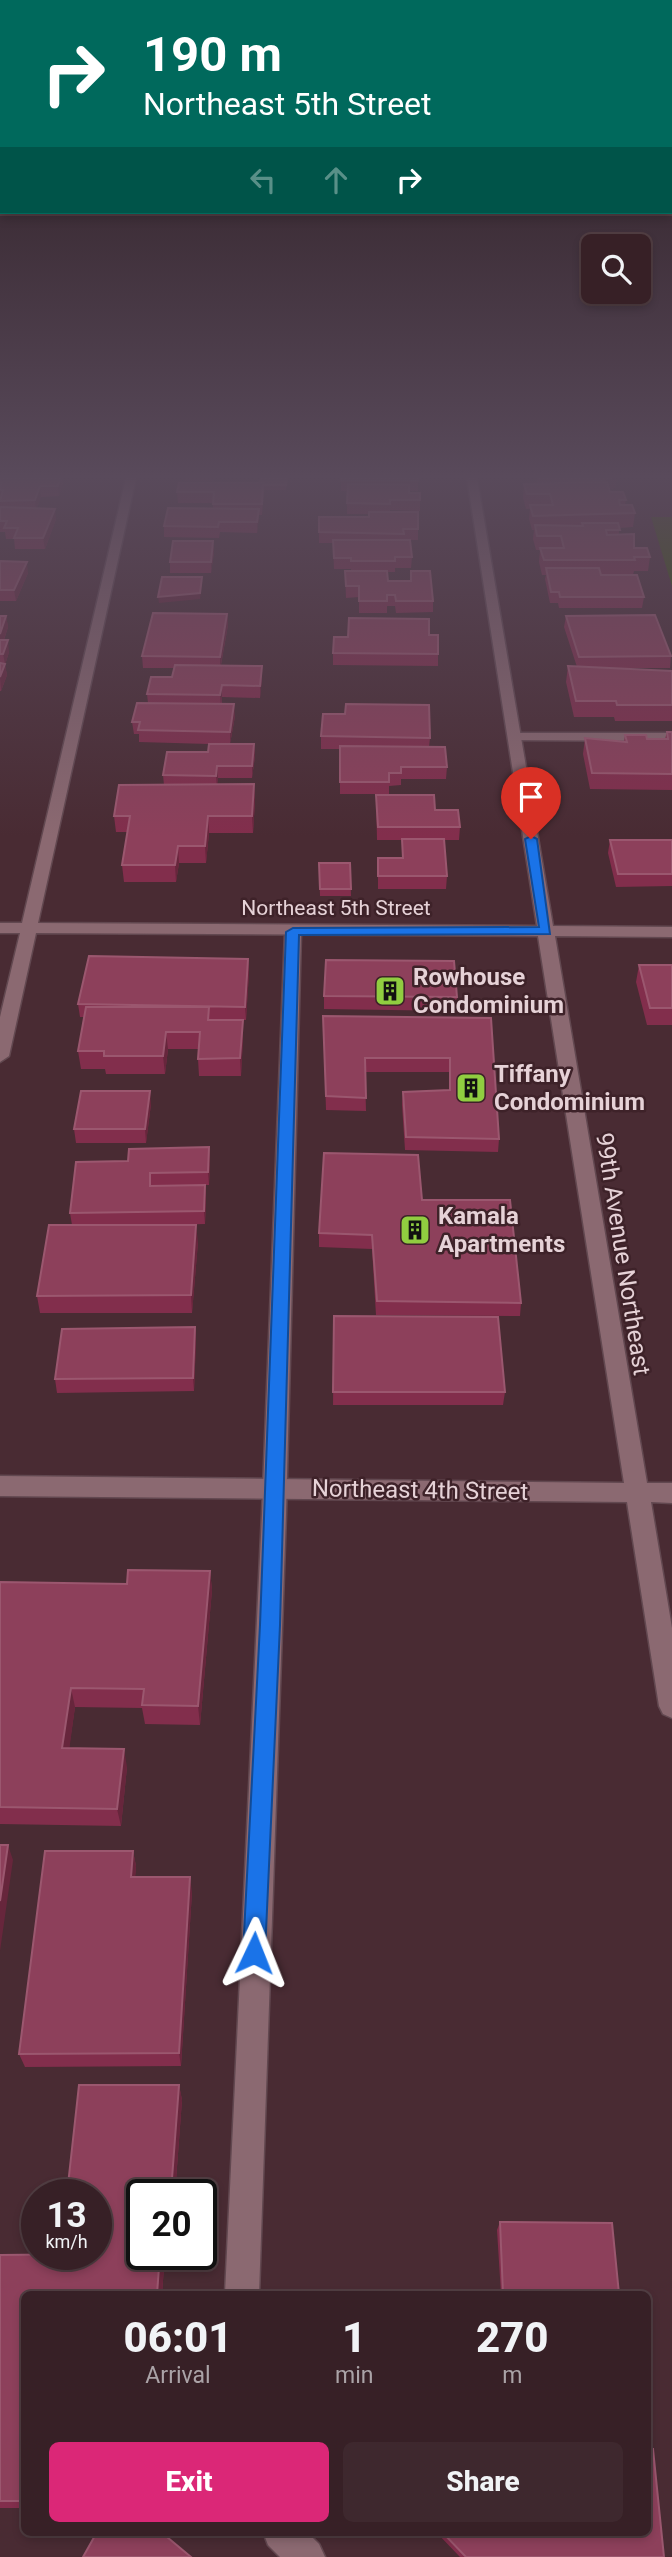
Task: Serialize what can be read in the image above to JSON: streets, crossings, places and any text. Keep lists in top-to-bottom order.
{
  "streets": {
    "street": ["Northeast 5th Street", "99th Avenue Northeast", "Northeast 4th Street"]
  },
  "crossings": [
    ["Northeast 5th Street", "99th Avenue Northeast"],
    ["99th Avenue Northeast", "Northeast 4th Street"]
  ],
  "places": {
    "building": ["Rowhouse Condominium", "Tiffany Condominium", "Kamala Apartments"]
  },
  "page": {
    "turn": ["190 m", "Northeast 5th Street"],
    "speed": "13 km/h",
    "limit": "20",
    "eta": [
      "06:01",
      "Arrival",
      "1",
      "min",
      "270",
      "m"
    ],
    "buttons": ["Exit", "Share"]
  }
}
